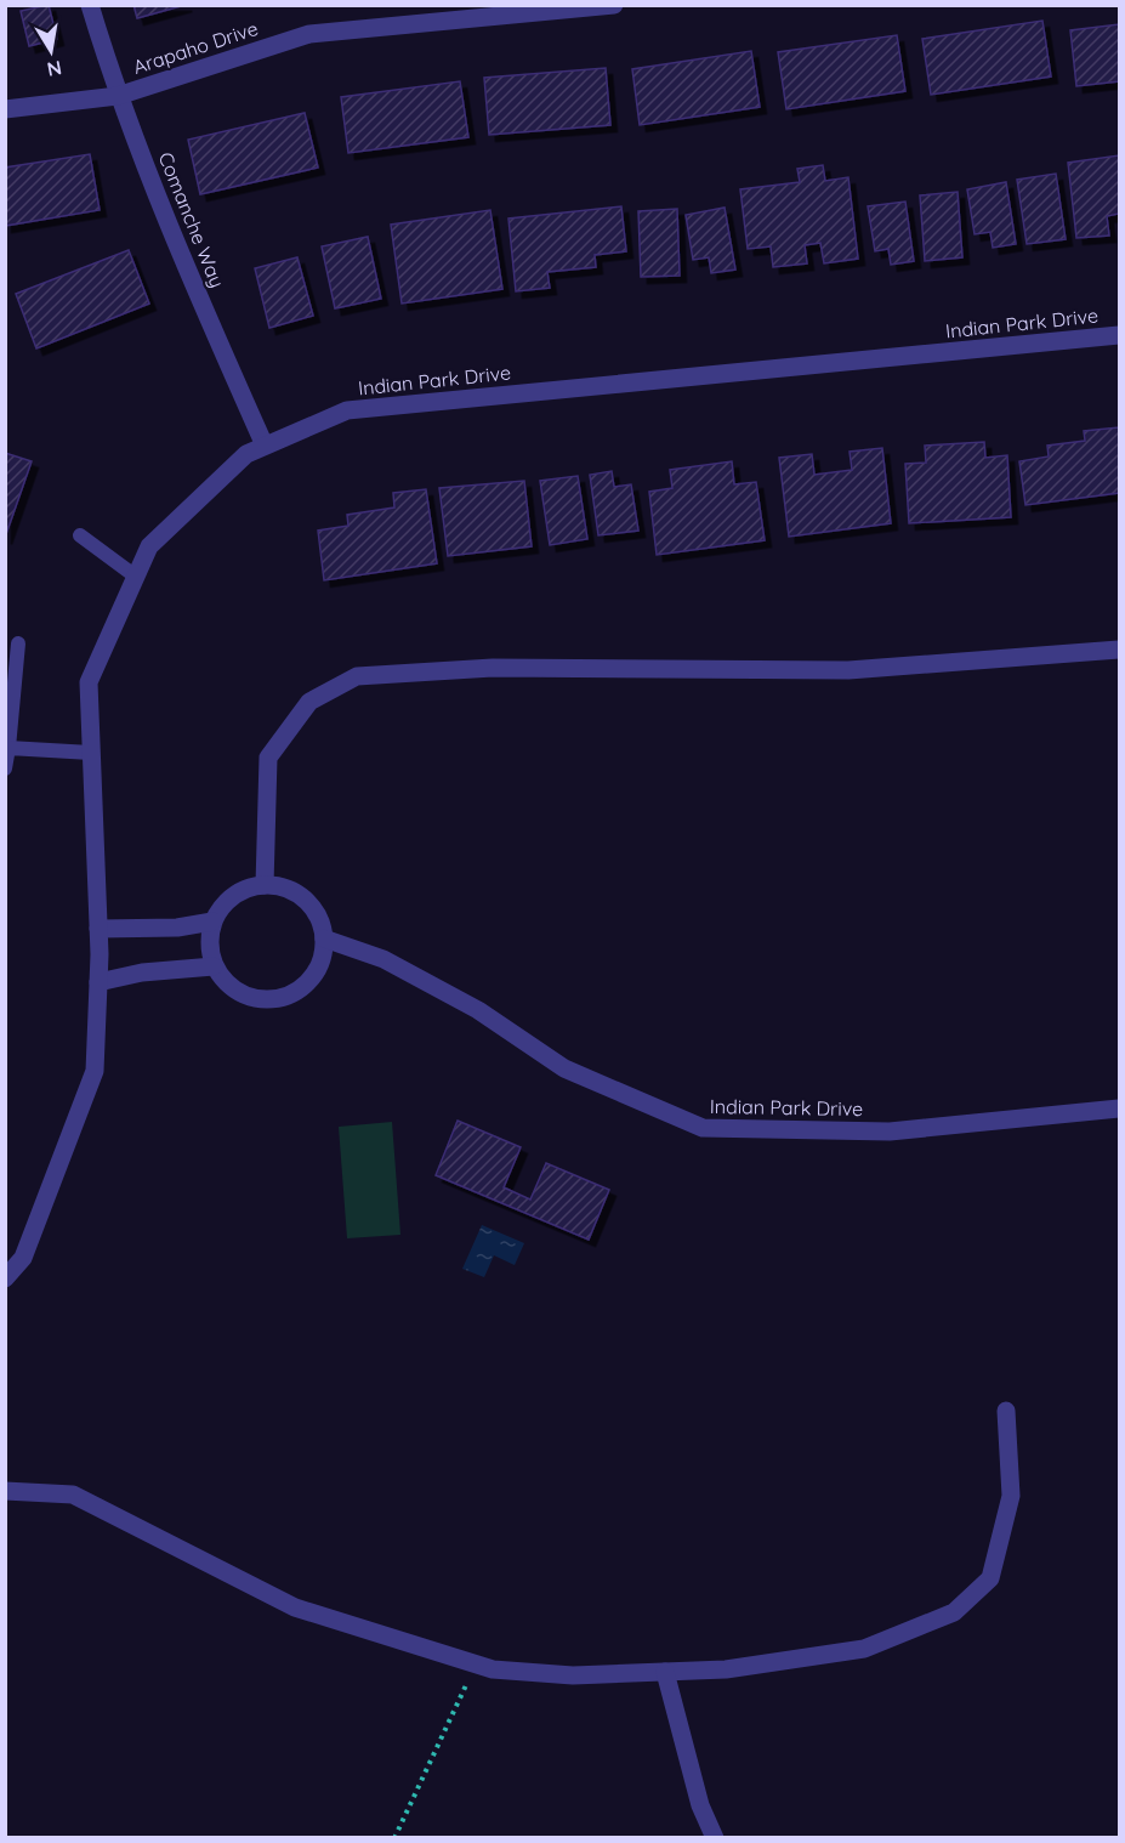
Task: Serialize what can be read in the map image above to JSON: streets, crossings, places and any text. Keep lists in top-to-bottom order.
{
  "streets": {
    "street": ["Arapaho Drive", "Comanche Way", "Indian Park Drive"]
  },
  "crossings": [
    ["Arapaho Drive", "Comanche Way"],
    ["Comanche Way", "Indian Park Drive"]
  ],
  "north": "bottom"
}
